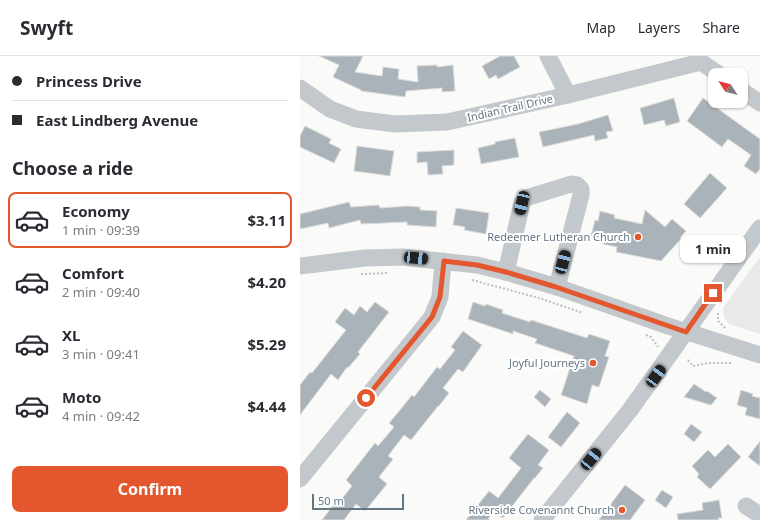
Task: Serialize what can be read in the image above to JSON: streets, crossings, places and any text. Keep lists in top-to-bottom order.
{
  "streets": {
    "street": ["Indian Trail Drive"]
  },
  "places": ["Redeemer Lutheran Church", "Joyful Journeys", "Riverside Covenannt Church"],
  "scale_bar": "50 m",
  "north": "top left",
  "page": {
    "header": "Swyft",
    "nav": ["Map", "Layers", "Share"],
    "banner": ["Princess Drive", "East Lindberg Avenue"],
    "heading": "Choose a ride",
    "list": [
      {
        "name": "Economy",
        "note": "1 min · 09:39",
        "value": "$3.11"
      },
      {
        "name": "Comfort",
        "note": "2 min · 09:40",
        "value": "$4.20"
      },
      {
        "name": "XL",
        "note": "3 min · 09:41",
        "value": "$5.29"
      },
      {
        "name": "Moto",
        "note": "4 min · 09:42",
        "value": "$4.44"
      }
    ],
    "bubble": "1 min",
    "buttons": "Confirm",
    "scale": "50 m"
  }
}
